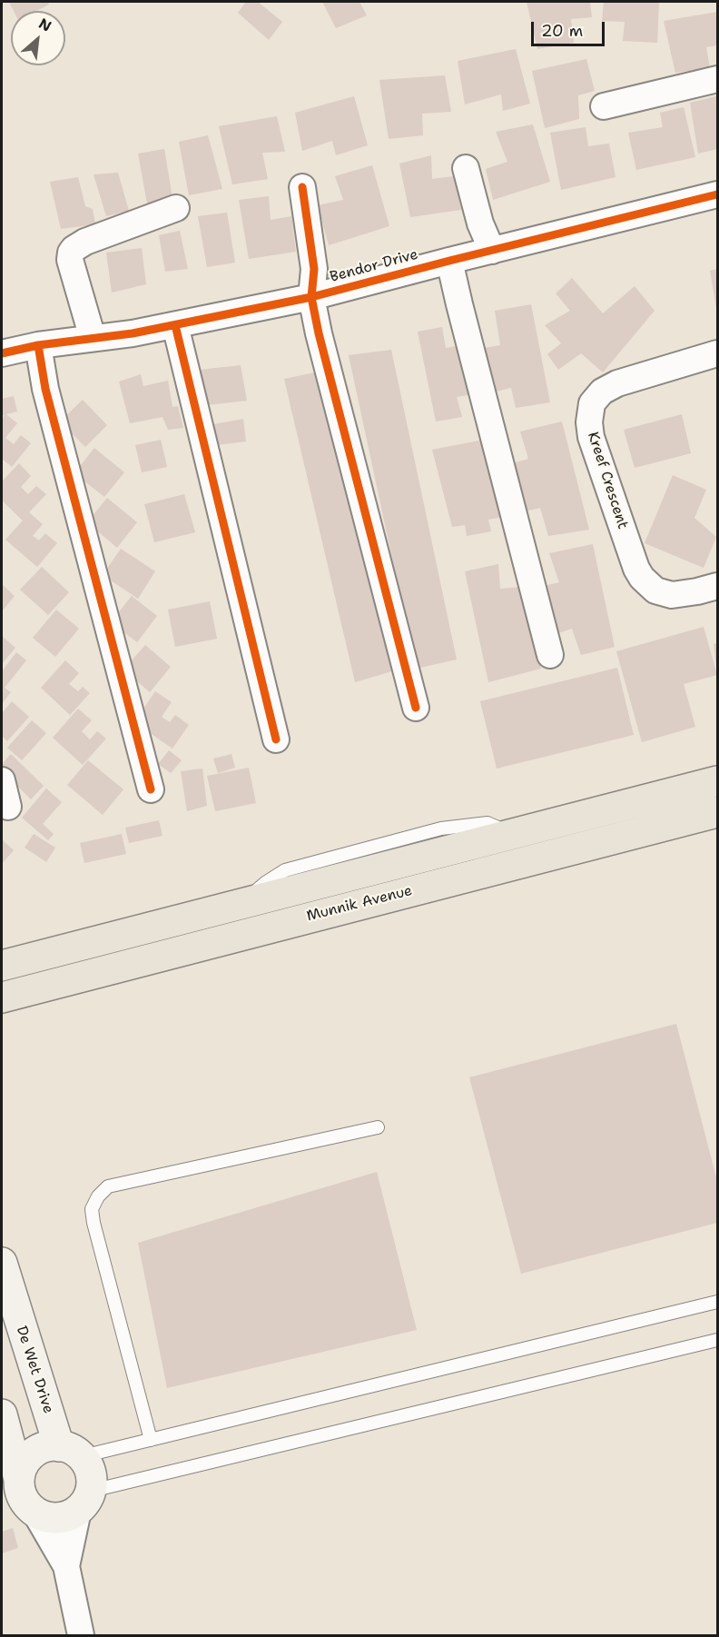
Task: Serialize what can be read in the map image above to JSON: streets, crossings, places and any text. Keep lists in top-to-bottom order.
{
  "streets": {
    "main road": ["Munnik Avenue"],
    "street": ["Bendor Drive", "Kreef Crescent", "De Wet Drive"]
  },
  "scale_bar": "20 m",
  "north": "top right"
}
